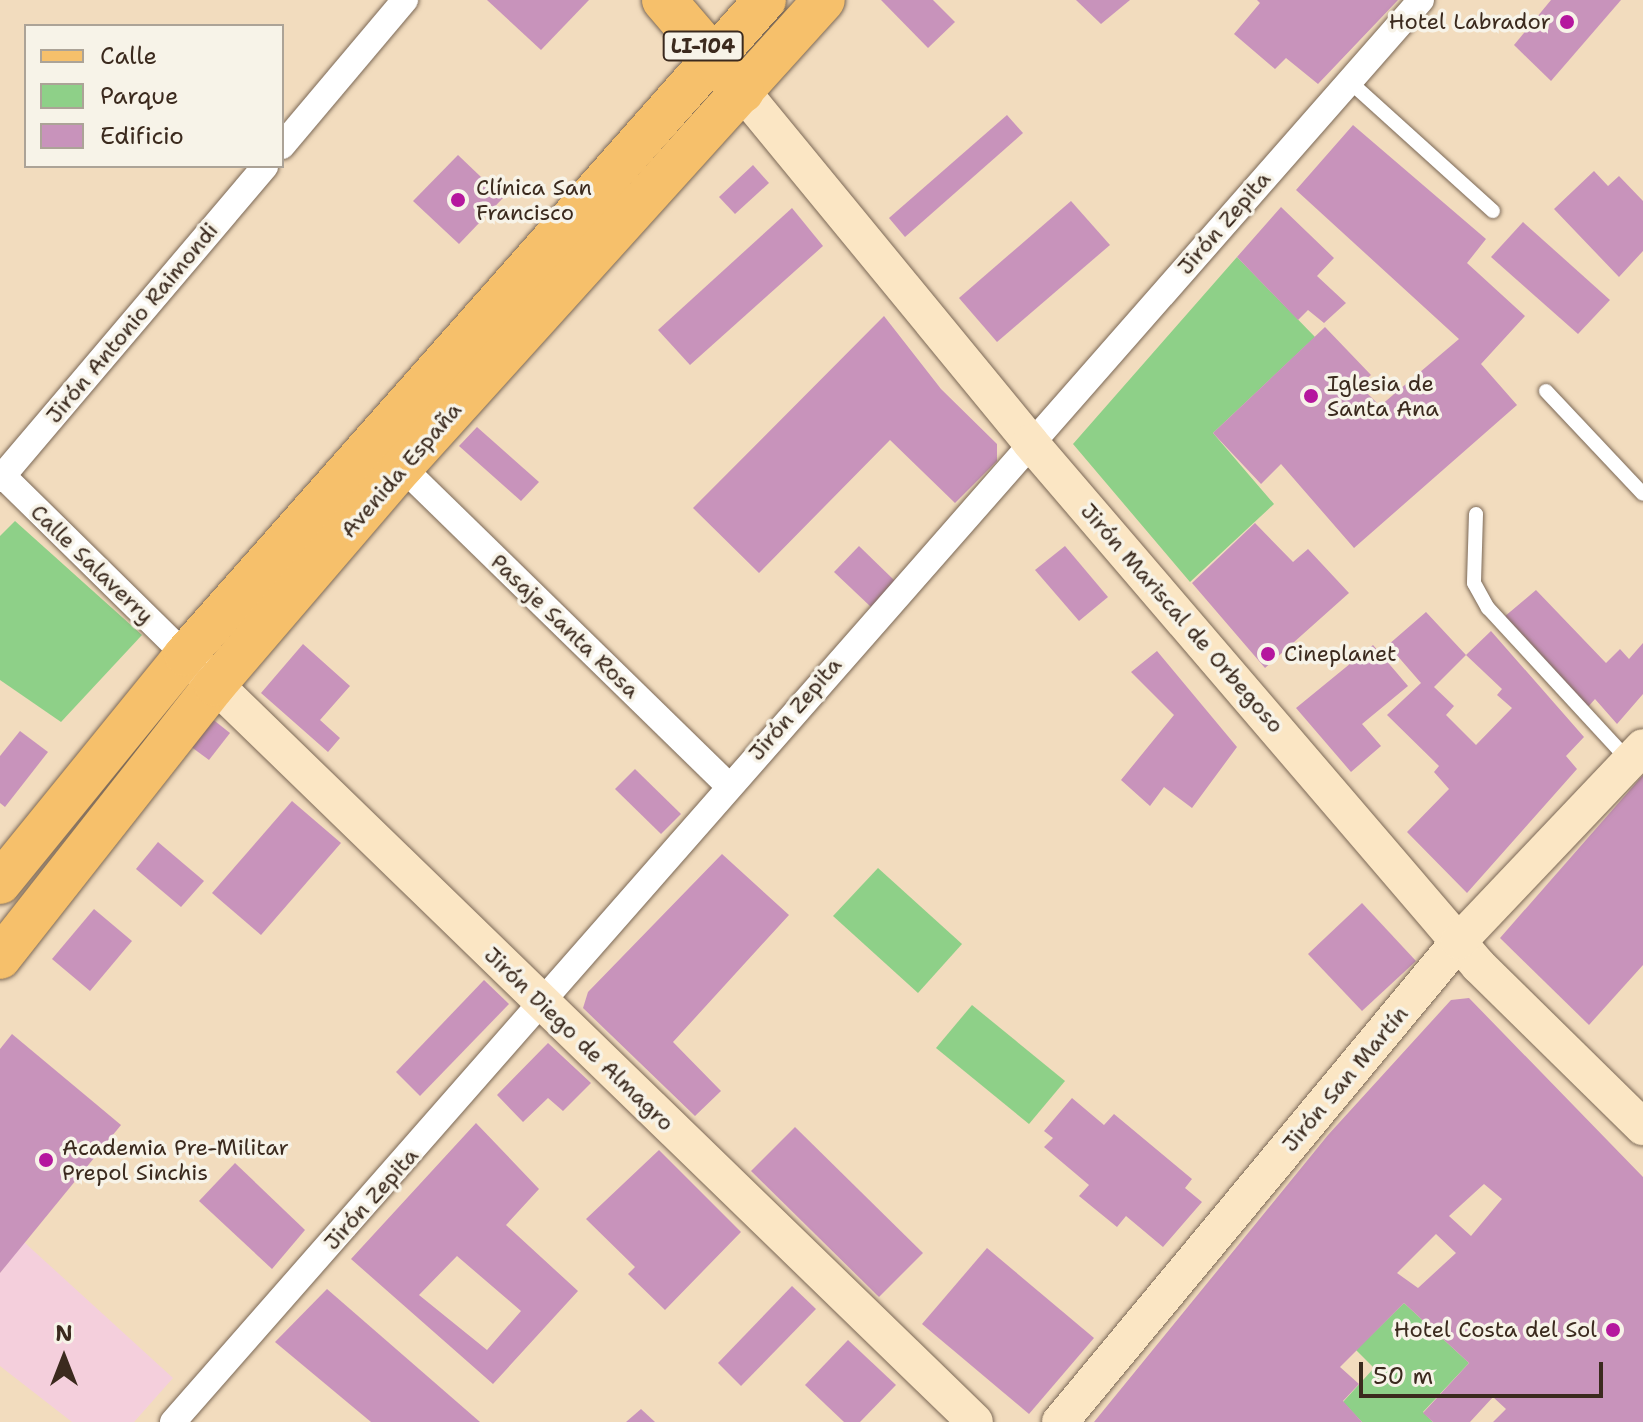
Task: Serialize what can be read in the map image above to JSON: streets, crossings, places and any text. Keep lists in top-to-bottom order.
{
  "streets": {
    "highway": ["LI-104"],
    "main road": ["Avenida España"],
    "street": [
      "Jirón Zepita",
      "Jirón Antonio Raimondi",
      "Calle Salaverry",
      "Jirón Mariscal de Orbegoso",
      "Pasaje Santa Rosa",
      "Jirón Diego de Almagro",
      "Jirón San Martín"
    ]
  },
  "crossings": [
    ["LI-104", "Avenida España"],
    ["LI-104", "Jirón Mariscal de Orbegoso"],
    ["Jirón Zepita", "Jirón Mariscal de Orbegoso"],
    ["Jirón Zepita", "Pasaje Santa Rosa"],
    ["Jirón Zepita", "Jirón Diego de Almagro"],
    ["Jirón Antonio Raimondi", "Calle Salaverry"],
    ["Avenida España", "Calle Salaverry"],
    ["Avenida España", "Jirón Mariscal de Orbegoso"],
    ["Avenida España", "Pasaje Santa Rosa"],
    ["Avenida España", "Jirón Diego de Almagro"],
    ["Calle Salaverry", "Jirón Diego de Almagro"],
    ["Jirón Mariscal de Orbegoso", "Jirón San Martín"]
  ],
  "places": [
    "Hotel Labrador",
    "Clínica San Francisco",
    "Iglesia de Santa Ana",
    "Cineplanet",
    "Academia Pre-Militar Prepol Sinchis",
    "Hotel Costa del Sol"
  ],
  "legend": ["Calle", "Parque", "Edificio"],
  "scale_bar": "50 m",
  "north": "top"
}
